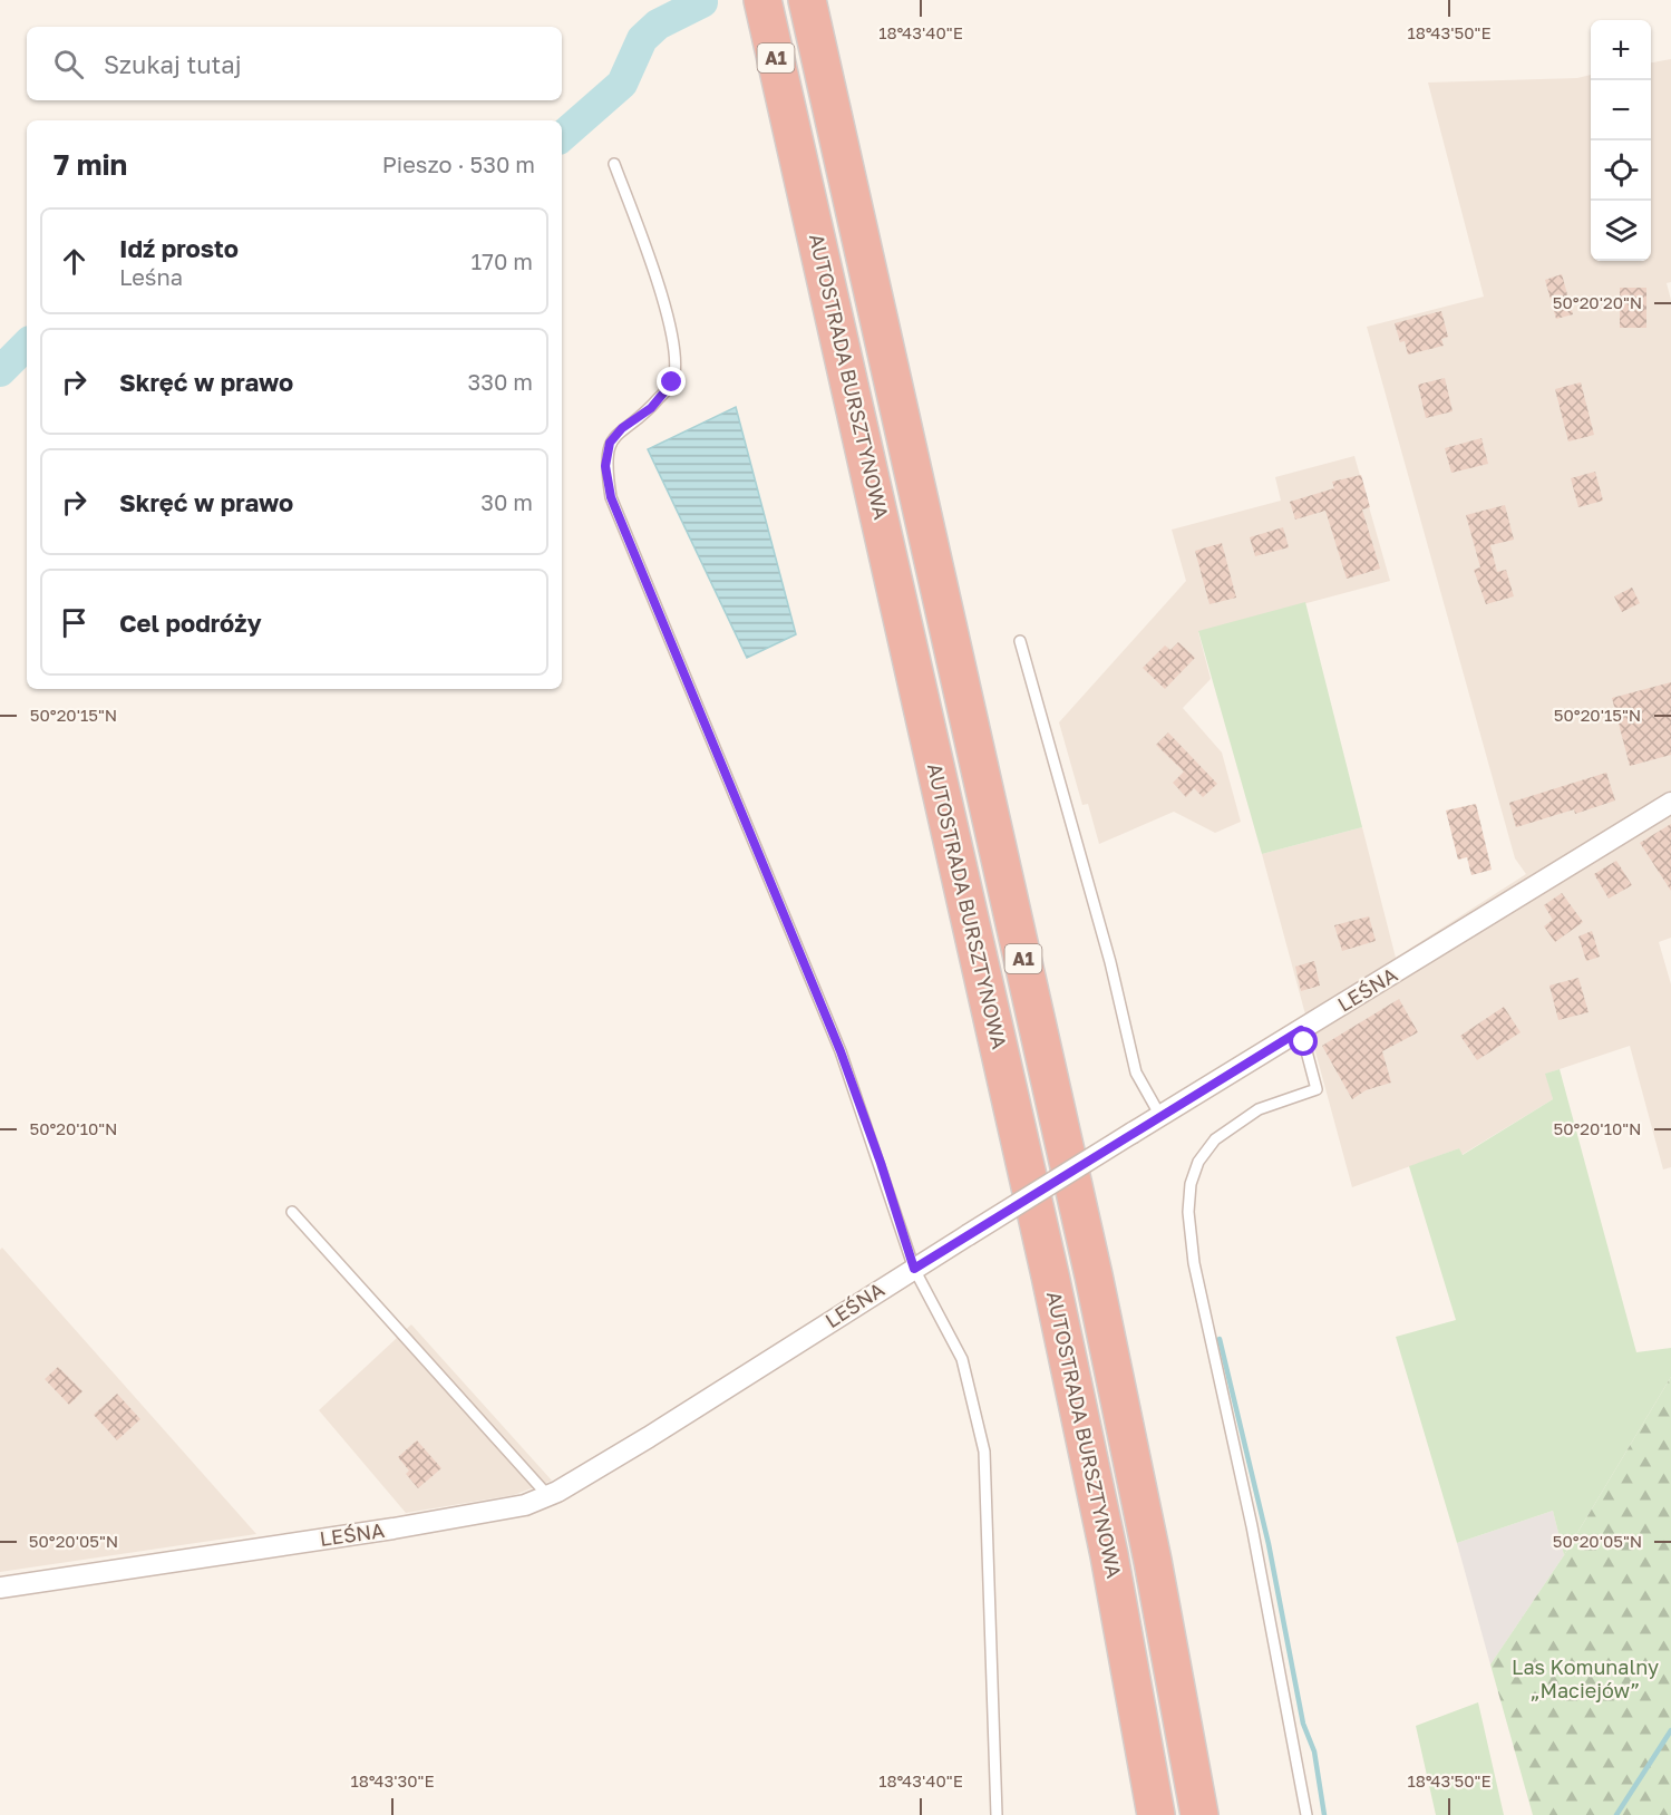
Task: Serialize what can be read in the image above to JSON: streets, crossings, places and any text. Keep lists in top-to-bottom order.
{
  "streets": {
    "highway": ["A1", "AUTOSTRADA BURSZTYNOWA"],
    "street": ["LEŚNA"]
  },
  "parks": ["Las Komunalny „Maciejów”"],
  "page": {
    "map_buttons": ["+", "−"],
    "search": "Szukaj tutaj",
    "heading": ["7 min", "Pieszo · 530 m"],
    "list": [
      ["Idź prosto", "Leśna", "170 m"],
      ["Skręć w prawo", "330 m"],
      ["Skręć w prawo", "30 m"],
      "Cel podróży"
    ]
  },
  "coordinates": [
    "18°43'40\"E",
    "18°43'50\"E",
    "50°20'20\"N",
    "50°20'15\"N",
    "50°20'10\"N",
    "50°20'05\"N",
    "18°43'30\"E"
  ]
}
